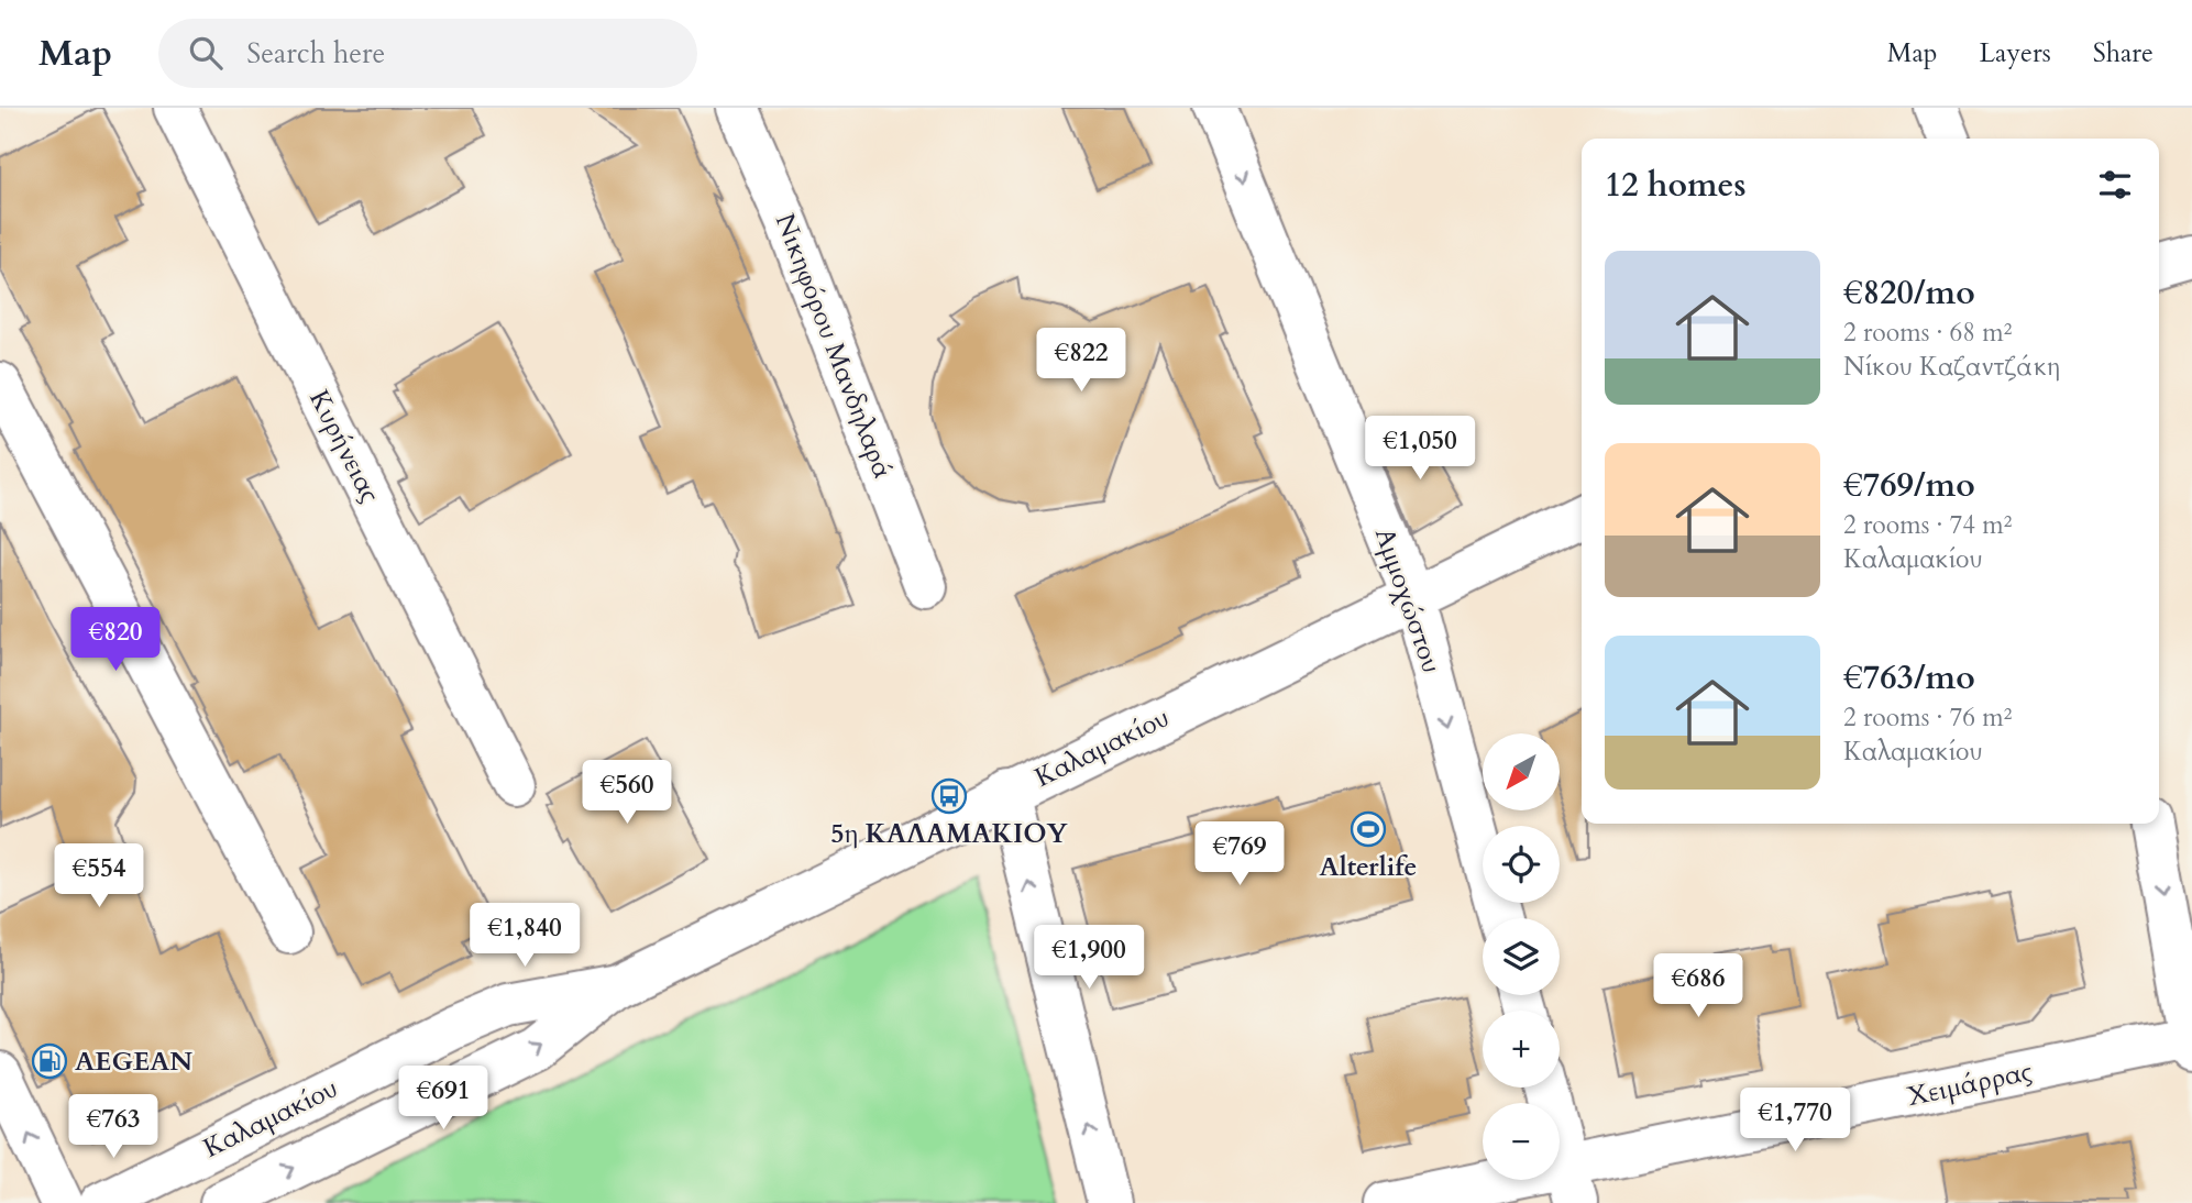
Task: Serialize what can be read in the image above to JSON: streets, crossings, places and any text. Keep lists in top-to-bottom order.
{
  "streets": {
    "street": [
      "Νικηφόρου Μανδηλαρά",
      "Κυρήνειας",
      "Αμμοχώστου",
      "Καλαμακίου",
      "Χειμάρρας"
    ]
  },
  "crossings": [
    ["Αμμοχώστου", "Καλαμακίου"]
  ],
  "one_way": ["Αμμοχώστου"],
  "places": {
    "bus stop": ["5η ΚΑΛΑΜΑΚΙΟΥ"],
    "sports": ["Alterlife"],
    "fuel station": ["AEGEAN"]
  },
  "north": "bottom left",
  "page": {
    "header": "Map",
    "search": "Search here",
    "nav": ["Map", "Layers", "Share"],
    "heading": "12 homes",
    "list": [
      {
        "name": "€820/mo",
        "note": "2 rooms · 68 m² · Νίκου Καζαντζάκη"
      },
      {
        "name": "€769/mo",
        "note": "2 rooms · 74 m² · Καλαμακίου"
      },
      {
        "name": "€763/mo",
        "note": "2 rooms · 76 m² · Καλαμακίου"
      }
    ],
    "price": [
      "€822",
      "€1,050",
      "€820",
      "€560",
      "€769",
      "€554",
      "€1,840",
      "€1,900",
      "€686",
      "€691",
      "€1,770",
      "€763"
    ],
    "map_buttons": ["+", "−"]
  }
}
